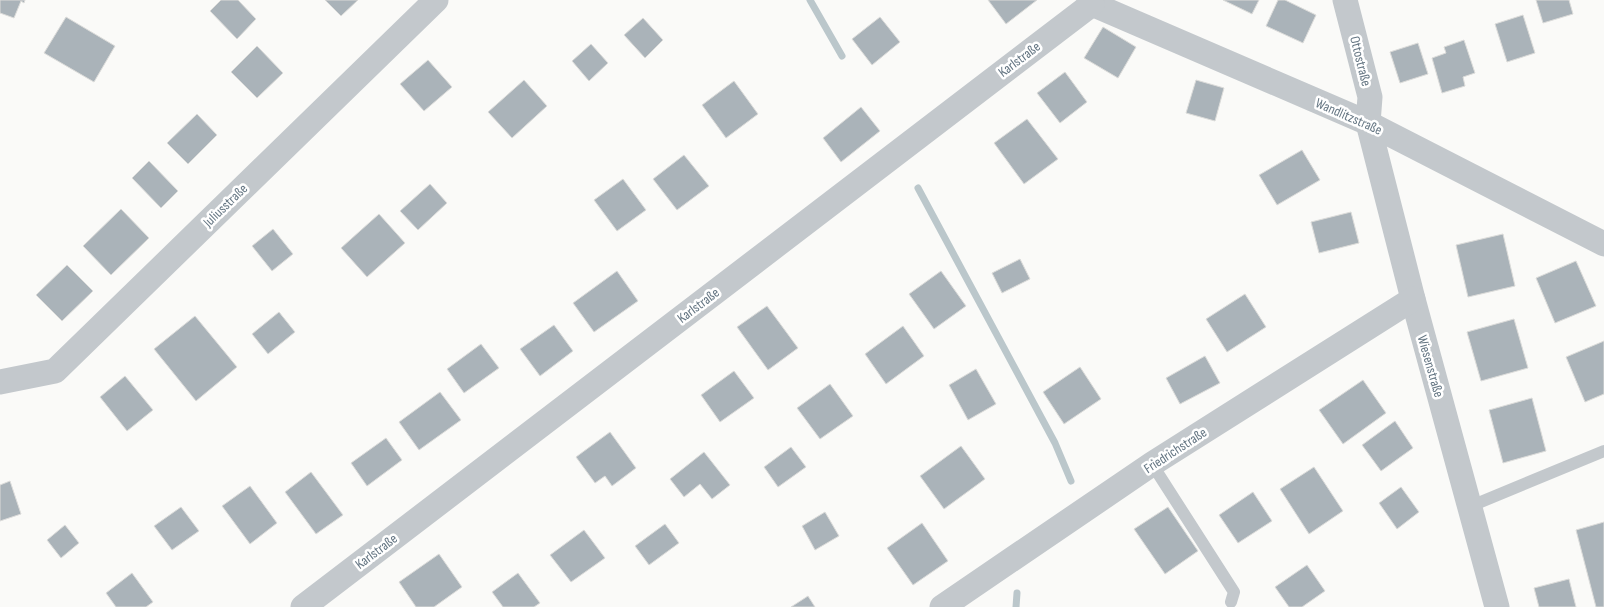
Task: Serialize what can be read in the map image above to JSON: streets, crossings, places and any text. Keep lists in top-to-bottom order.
{
  "streets": {
    "street": [
      "Karlstraße",
      "Ottostraße",
      "Wandlitzstraße",
      "Juliusstraße",
      "Wiesenstraße",
      "Friedrichstraße"
    ]
  },
  "crossings": [
    ["Karlstraße", "Wandlitzstraße"],
    ["Ottostraße", "Wandlitzstraße"],
    ["Ottostraße", "Wiesenstraße"],
    ["Wandlitzstraße", "Wiesenstraße"],
    ["Wiesenstraße", "Friedrichstraße"]
  ]
}
